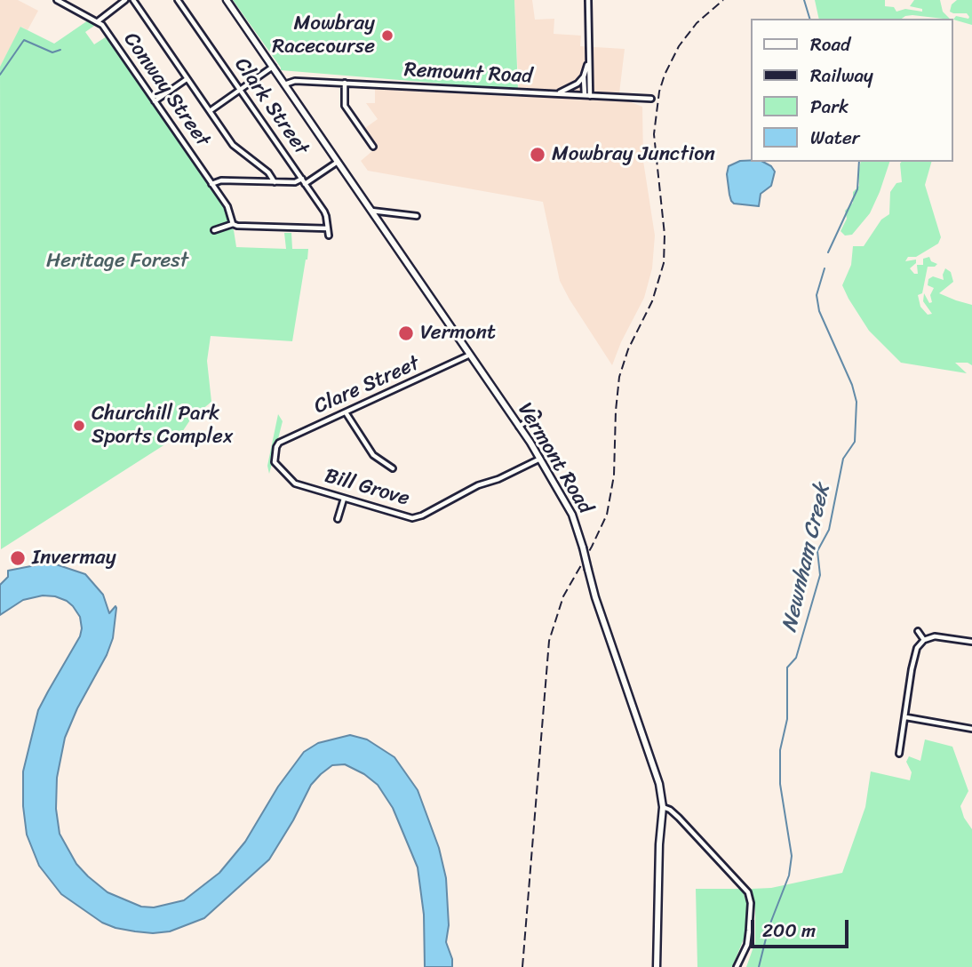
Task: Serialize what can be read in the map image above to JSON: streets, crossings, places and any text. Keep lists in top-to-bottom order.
{
  "streets": {
    "street": [
      "Remount Road",
      "Conway Street",
      "Clark Street",
      "Clare Street",
      "Vermont Road",
      "Bill Grove"
    ]
  },
  "crossings": [
    ["Remount Road", "Vermont Road"],
    ["Clare Street", "Vermont Road"],
    ["Clare Street", "Bill Grove"],
    ["Vermont Road", "Bill Grove"]
  ],
  "water": ["Newnham Creek"],
  "parks": ["Heritage Forest"],
  "places": [
    "Mowbray Racecourse",
    "Mowbray Junction",
    "Vermont",
    "Churchill Park Sports Complex",
    "Invermay"
  ],
  "legend": [
    "Road",
    "Railway",
    "Park",
    "Water"
  ],
  "scale_bar": "200 m"
}
